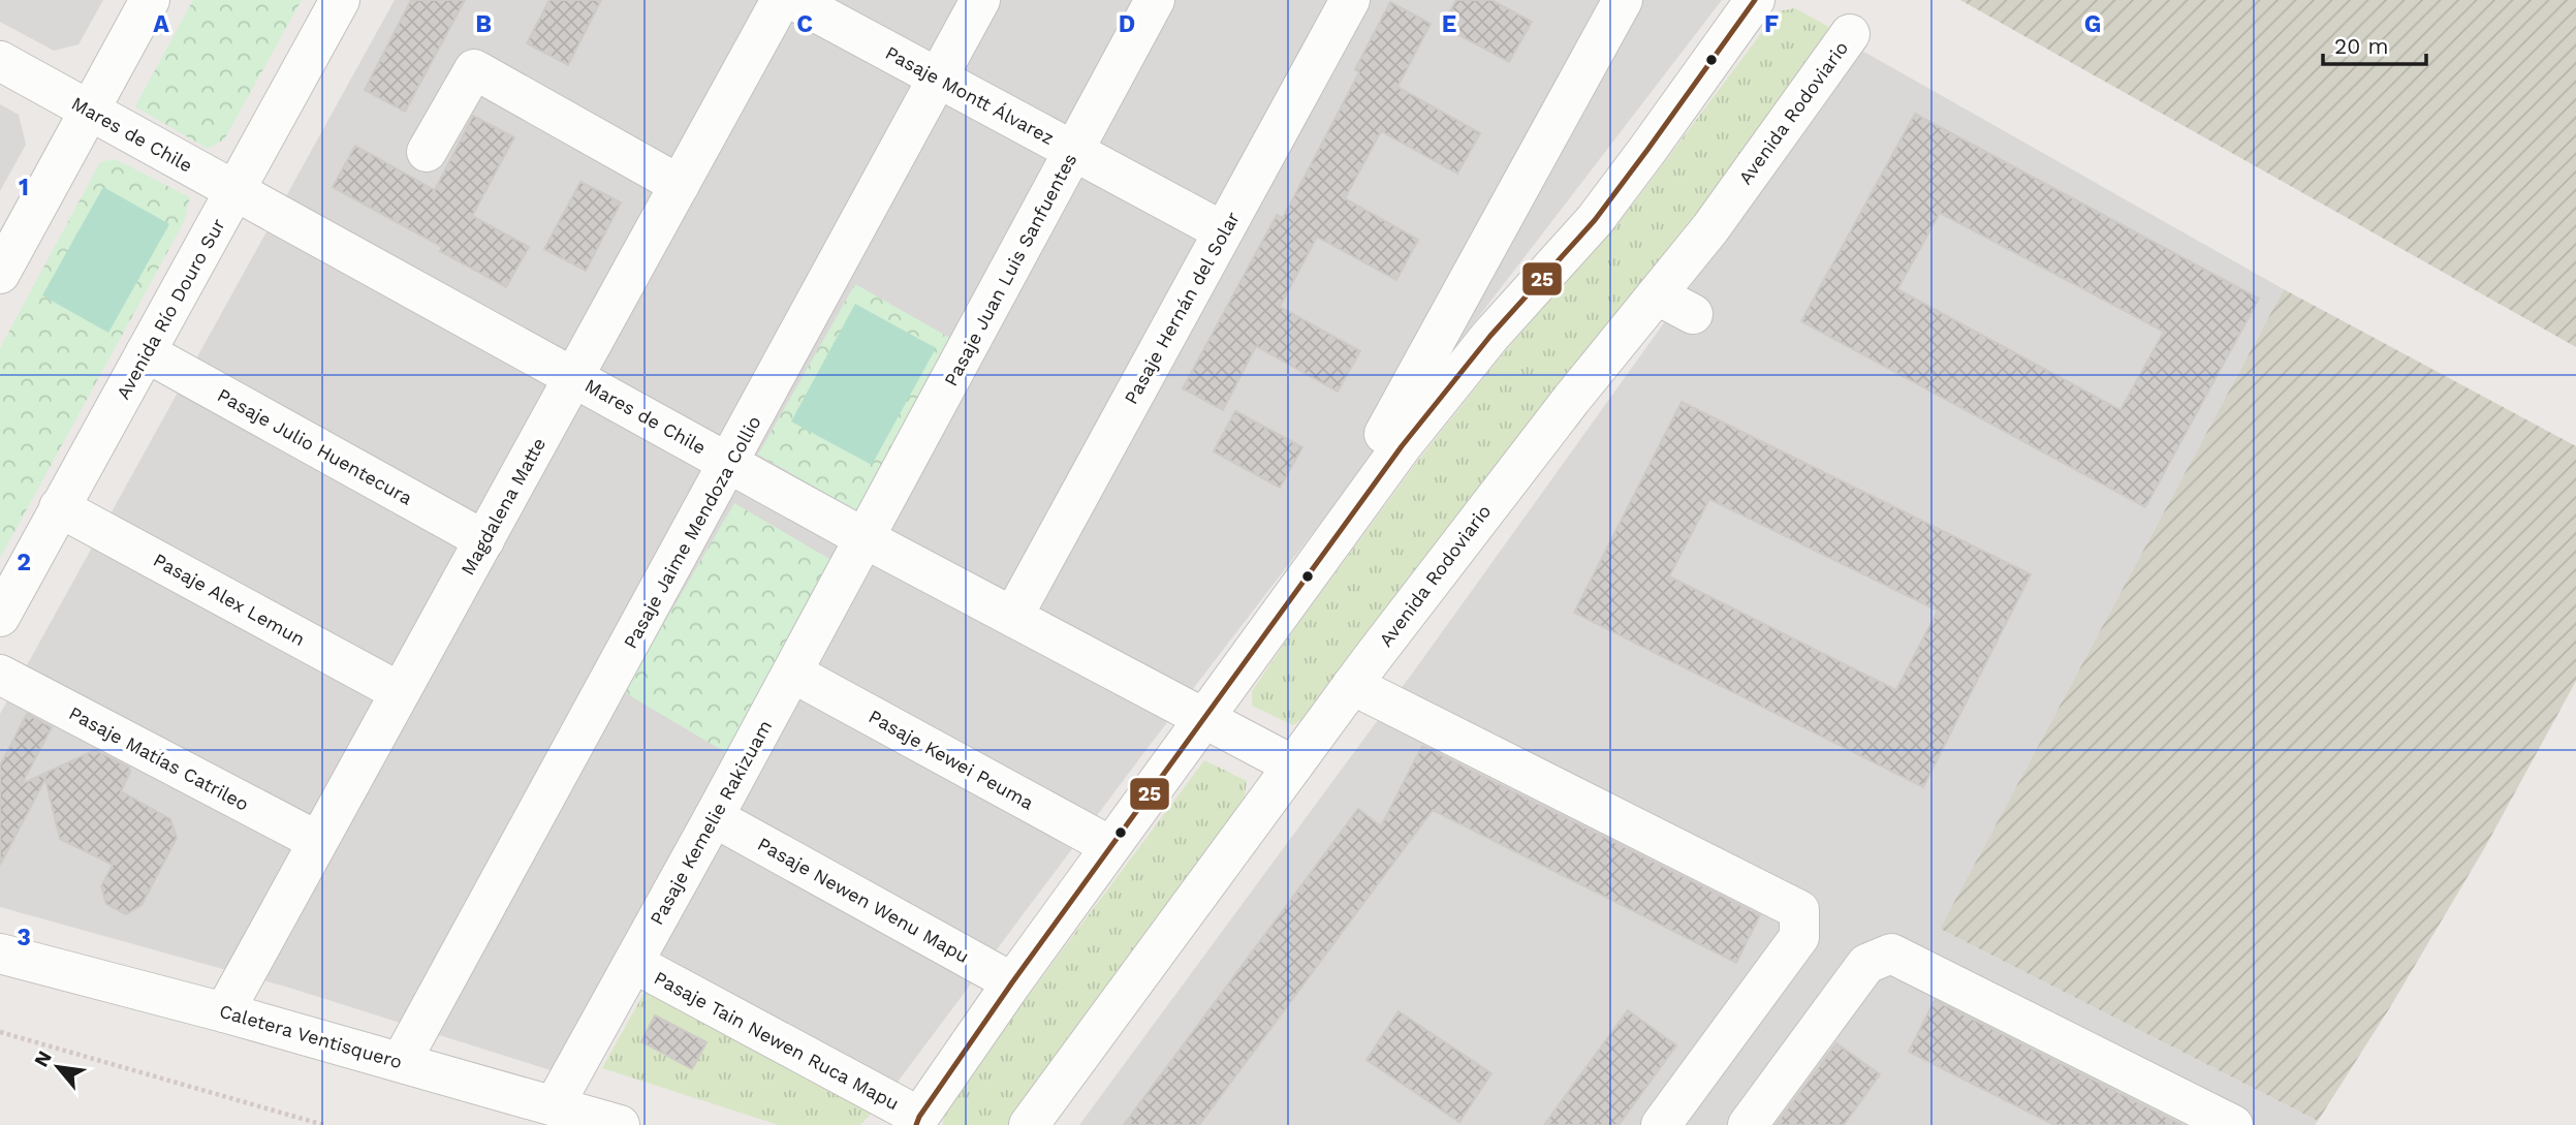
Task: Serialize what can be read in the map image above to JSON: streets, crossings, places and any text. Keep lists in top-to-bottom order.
{
  "streets": {
    "street": [
      "Pasaje Montt Álvarez",
      "Avenida Rodoviario",
      "Mares de Chile",
      "Pasaje Juan Luis Sanfuentes",
      "Pasaje Hernán del Solar",
      "Avenida Río Douro Sur",
      "Pasaje Julio Huentecura",
      "Magdalena Matte",
      "Pasaje Jaime Mendoza Collio",
      "Pasaje Alex Lemun",
      "Pasaje Matías Catrileo",
      "Pasaje Kewei Peuma",
      "Pasaje Kemelie Rakizuam",
      "Pasaje Newen Wenu Mapu",
      "Caletera Ventisquero",
      "Pasaje Tain Newen Ruca Mapu"
    ]
  },
  "crossings": [
    ["Pasaje Montt Álvarez", "Pasaje Juan Luis Sanfuentes"],
    ["Pasaje Montt Álvarez", "Pasaje Hernán del Solar"],
    ["Pasaje Montt Álvarez", "Pasaje Jaime Mendoza Collio"],
    ["Avenida Rodoviario", "Mares de Chile"],
    ["Mares de Chile", "Pasaje Juan Luis Sanfuentes"],
    ["Mares de Chile", "Pasaje Hernán del Solar"],
    ["Mares de Chile", "Avenida Río Douro Sur"],
    ["Mares de Chile", "Magdalena Matte"],
    ["Mares de Chile", "Pasaje Jaime Mendoza Collio"],
    ["Mares de Chile", "Pasaje Kemelie Rakizuam"],
    ["Pasaje Juan Luis Sanfuentes", "Pasaje Kemelie Rakizuam"],
    ["Avenida Río Douro Sur", "Pasaje Julio Huentecura"],
    ["Avenida Río Douro Sur", "Pasaje Alex Lemun"],
    ["Pasaje Julio Huentecura", "Magdalena Matte"],
    ["Magdalena Matte", "Pasaje Alex Lemun"],
    ["Magdalena Matte", "Pasaje Matías Catrileo"],
    ["Magdalena Matte", "Caletera Ventisquero"],
    ["Pasaje Jaime Mendoza Collio", "Caletera Ventisquero"],
    ["Pasaje Kewei Peuma", "Pasaje Kemelie Rakizuam"],
    ["Pasaje Kemelie Rakizuam", "Pasaje Newen Wenu Mapu"],
    ["Pasaje Kemelie Rakizuam", "Caletera Ventisquero"],
    ["Pasaje Kemelie Rakizuam", "Pasaje Tain Newen Ruca Mapu"]
  ],
  "lines": ["transit line 25"],
  "scale_bar": "20 m",
  "north": "top left",
  "grid": {
    "columns": [
      "A",
      "B",
      "C",
      "D",
      "E",
      "F",
      "G"
    ],
    "rows": ["1", "2", "3"]
  }
}
